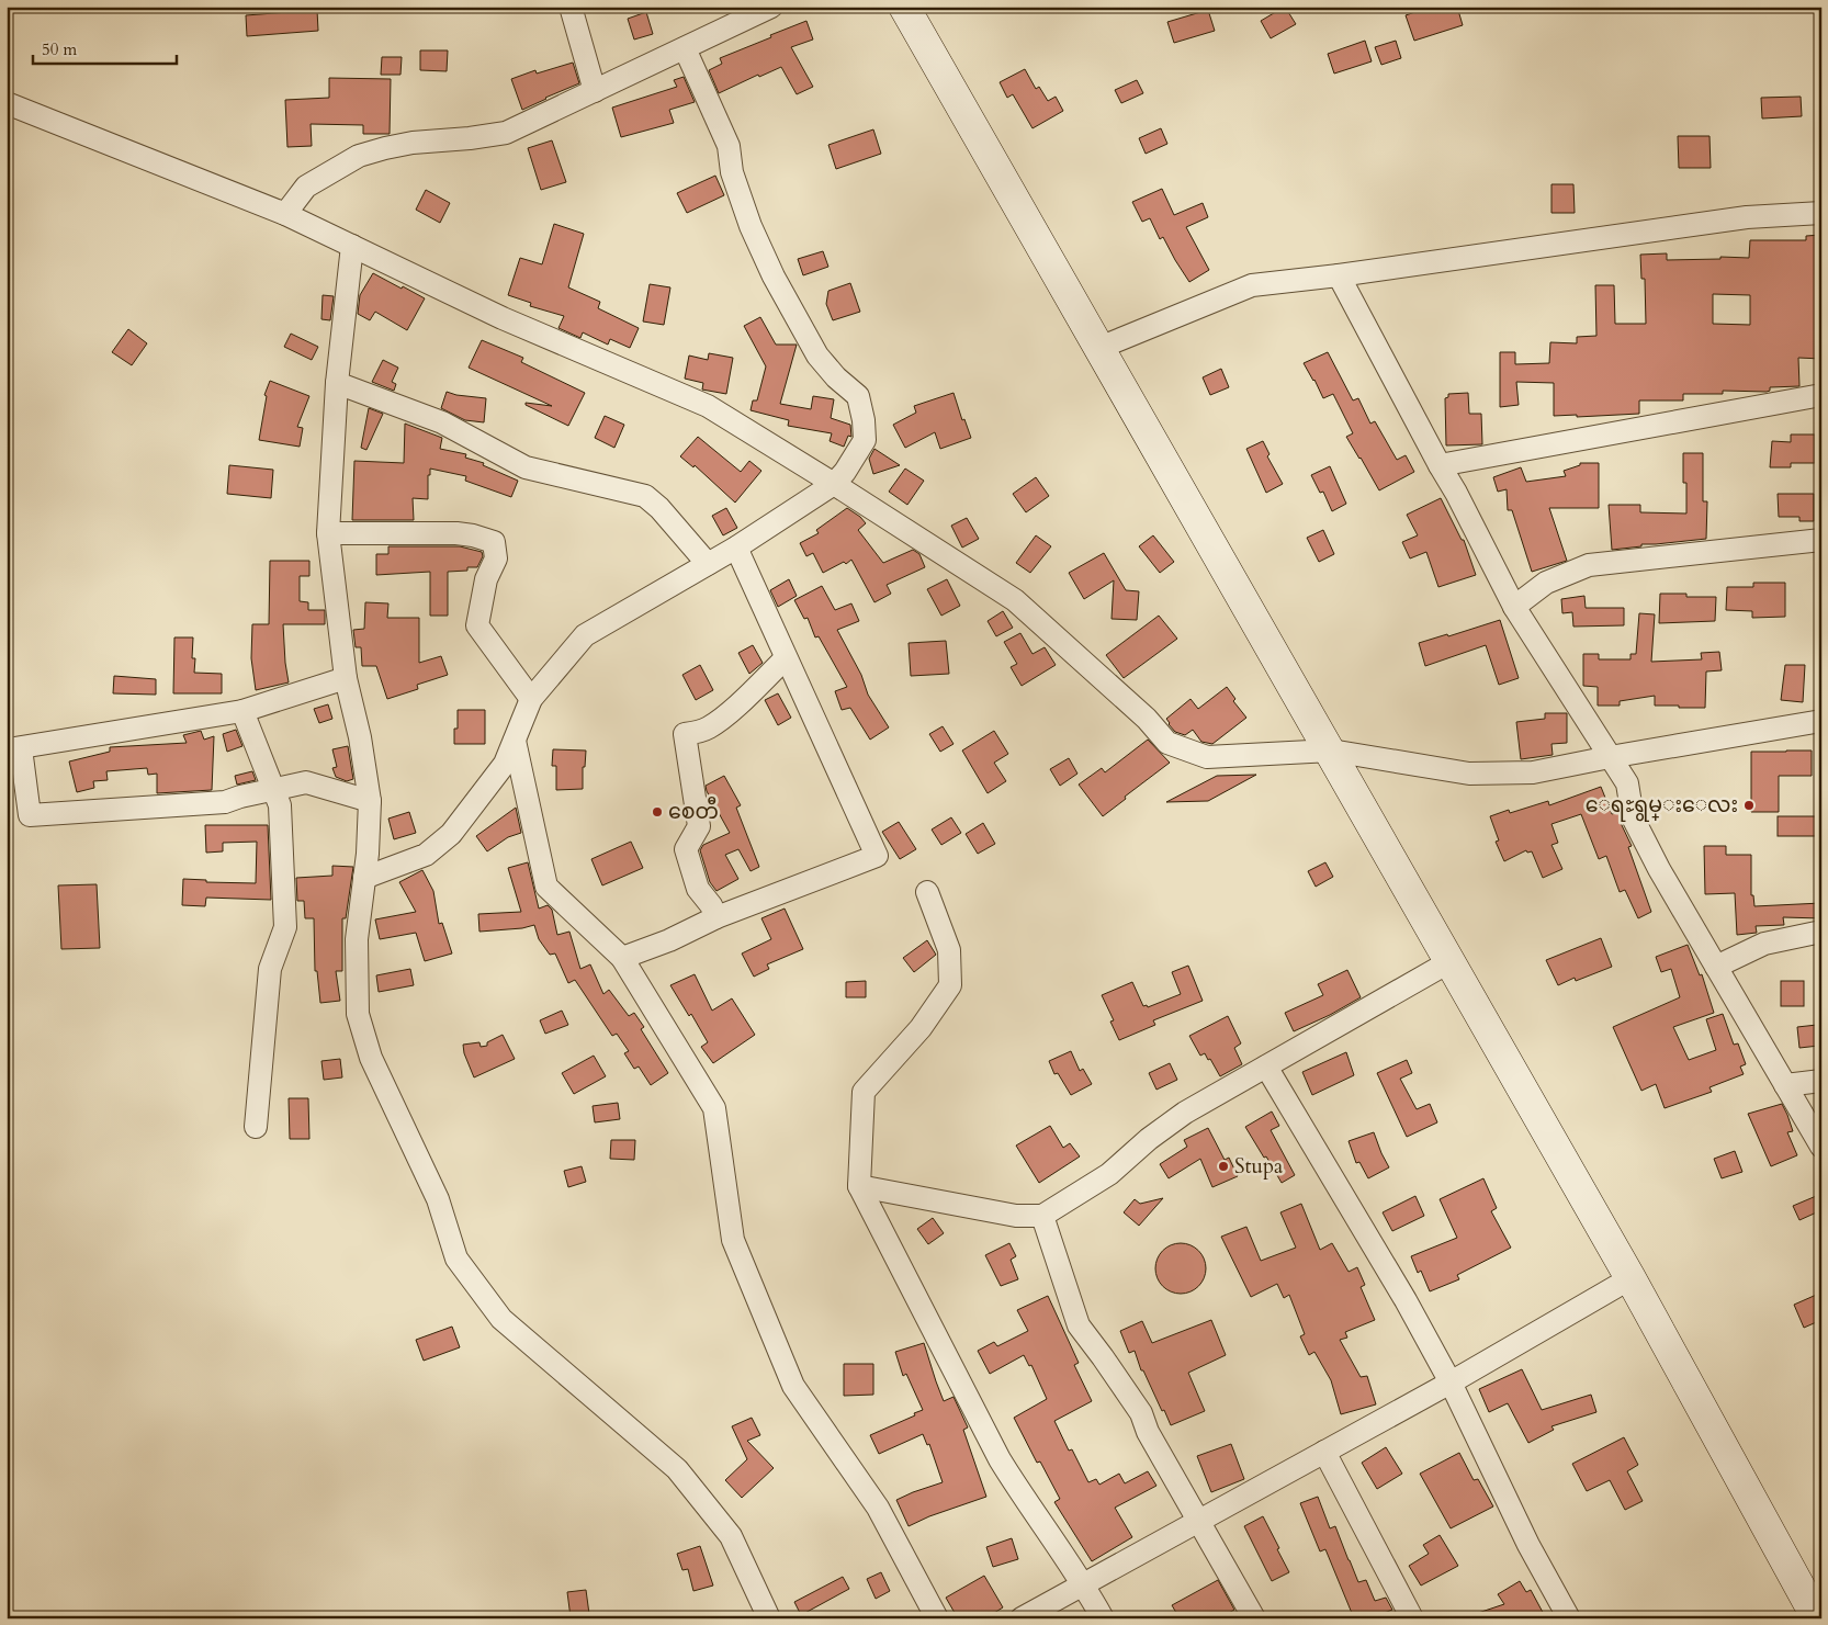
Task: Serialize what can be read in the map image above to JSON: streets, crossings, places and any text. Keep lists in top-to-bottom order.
{
  "places": ["ေရႊရွမ္းေလး", "စေတီ", "Stupa"],
  "scale_bar": "50 m"
}
